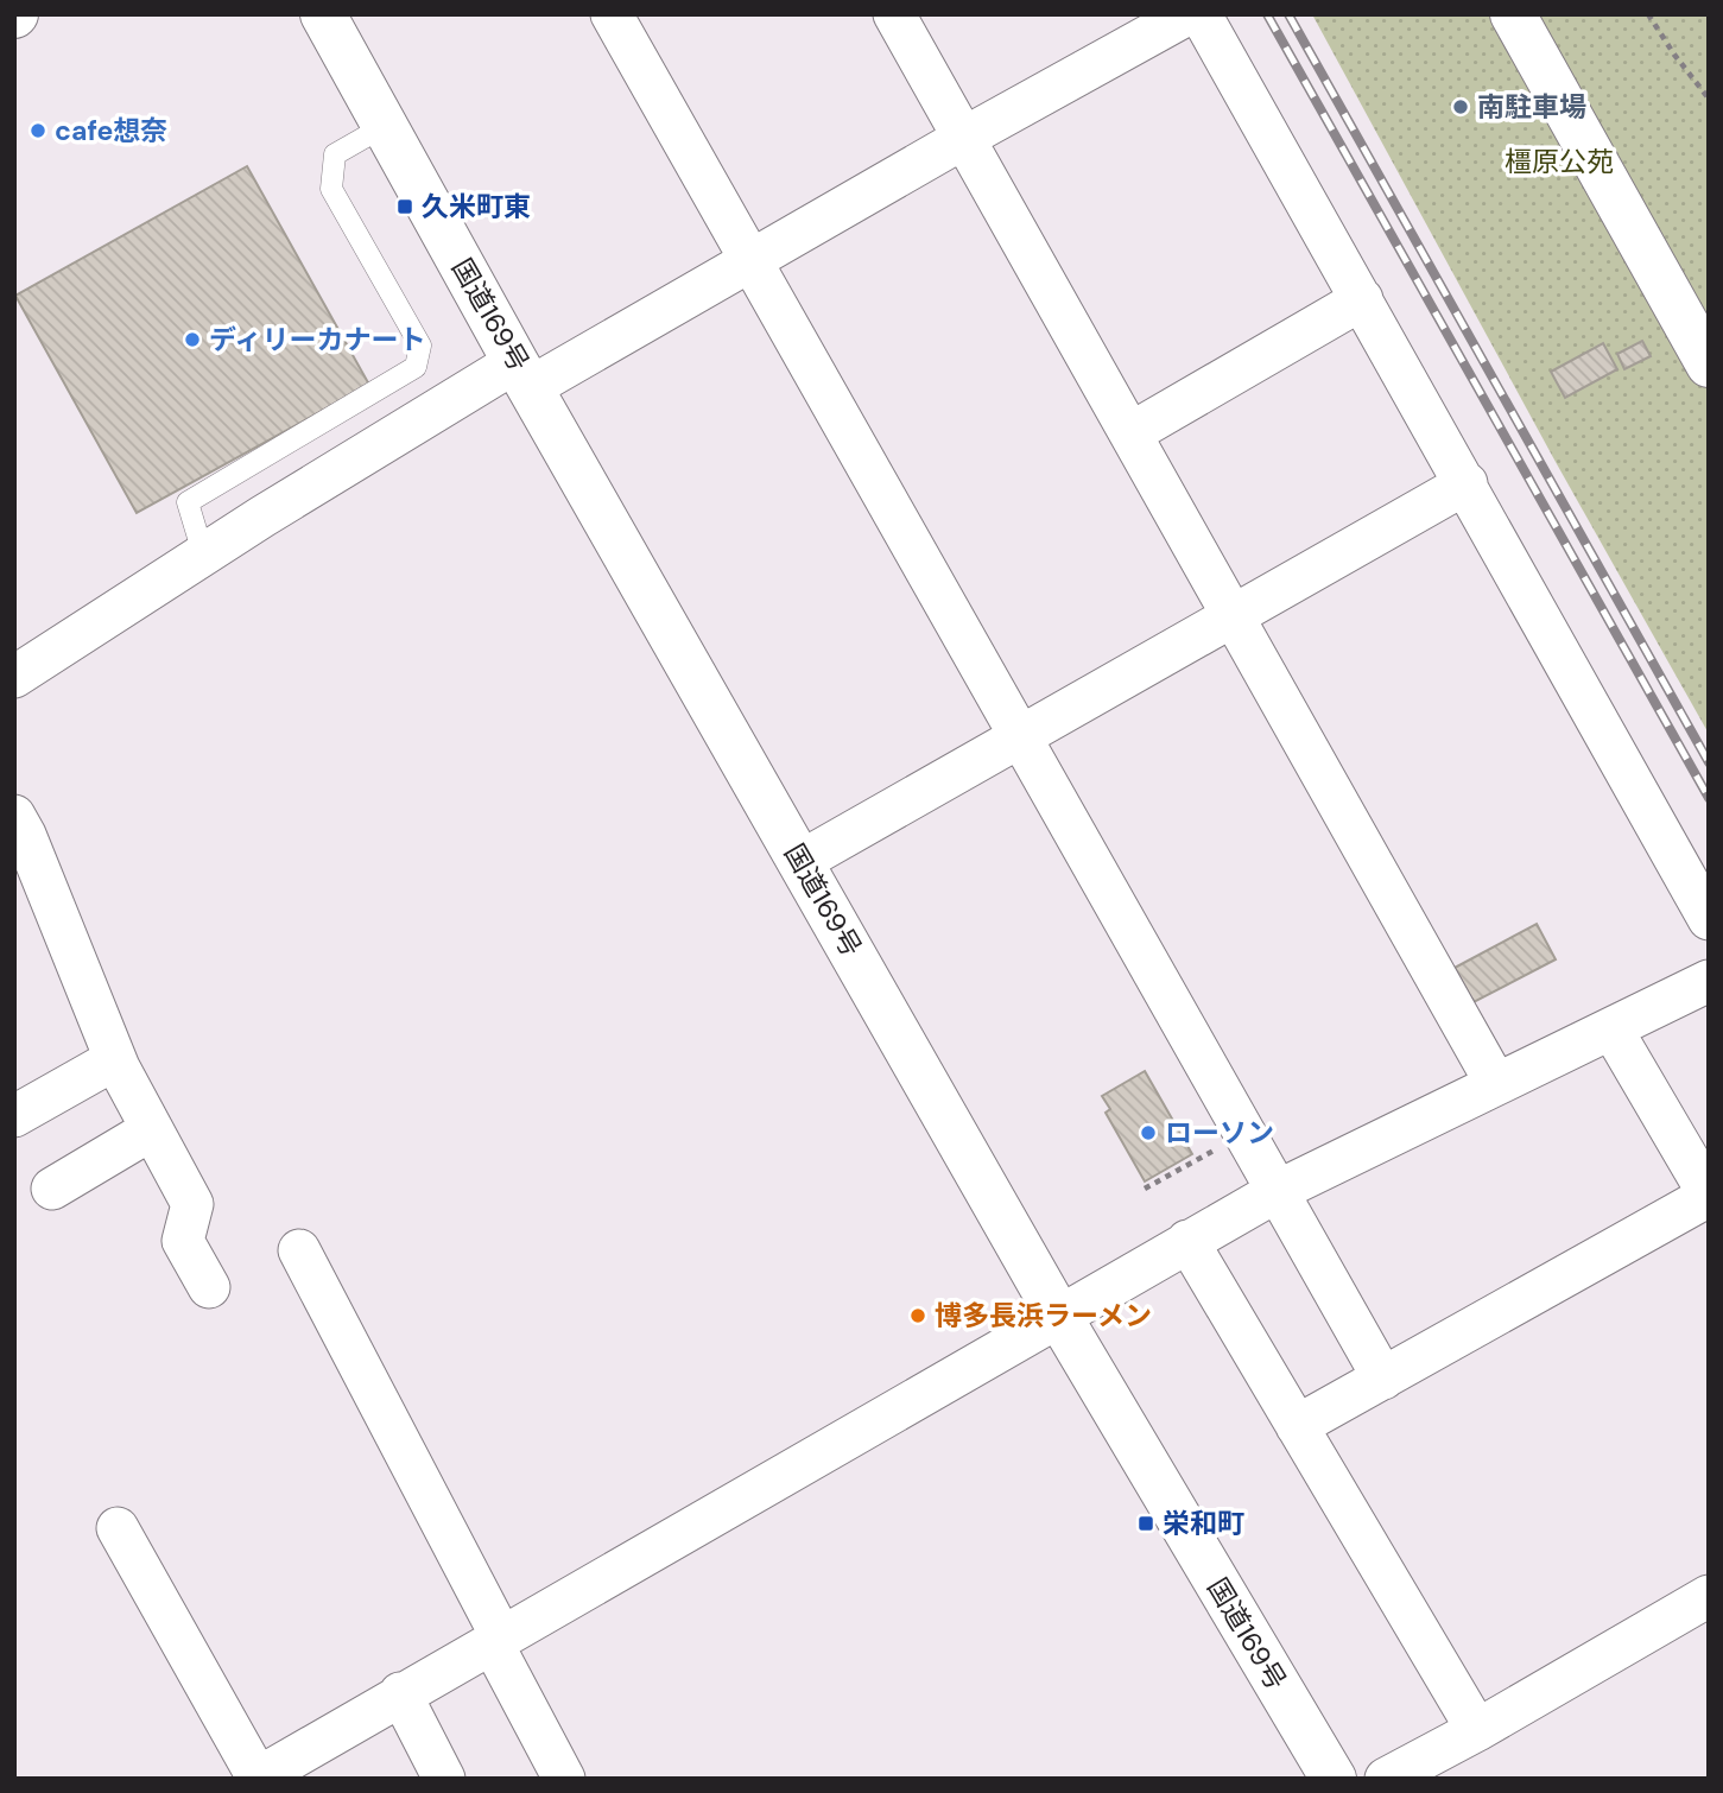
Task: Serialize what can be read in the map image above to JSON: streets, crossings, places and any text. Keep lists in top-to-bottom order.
{
  "streets": {
    "main road": ["国道169号"]
  },
  "parks": ["橿原公苑"],
  "places": {
    "other": [
      "南駐車場",
      "cafe想奈",
      "ディリーカナート",
      "ローソン",
      "博多長浜ラーメン"
    ],
    "transit": ["久米町東", "栄和町"]
  }
}
